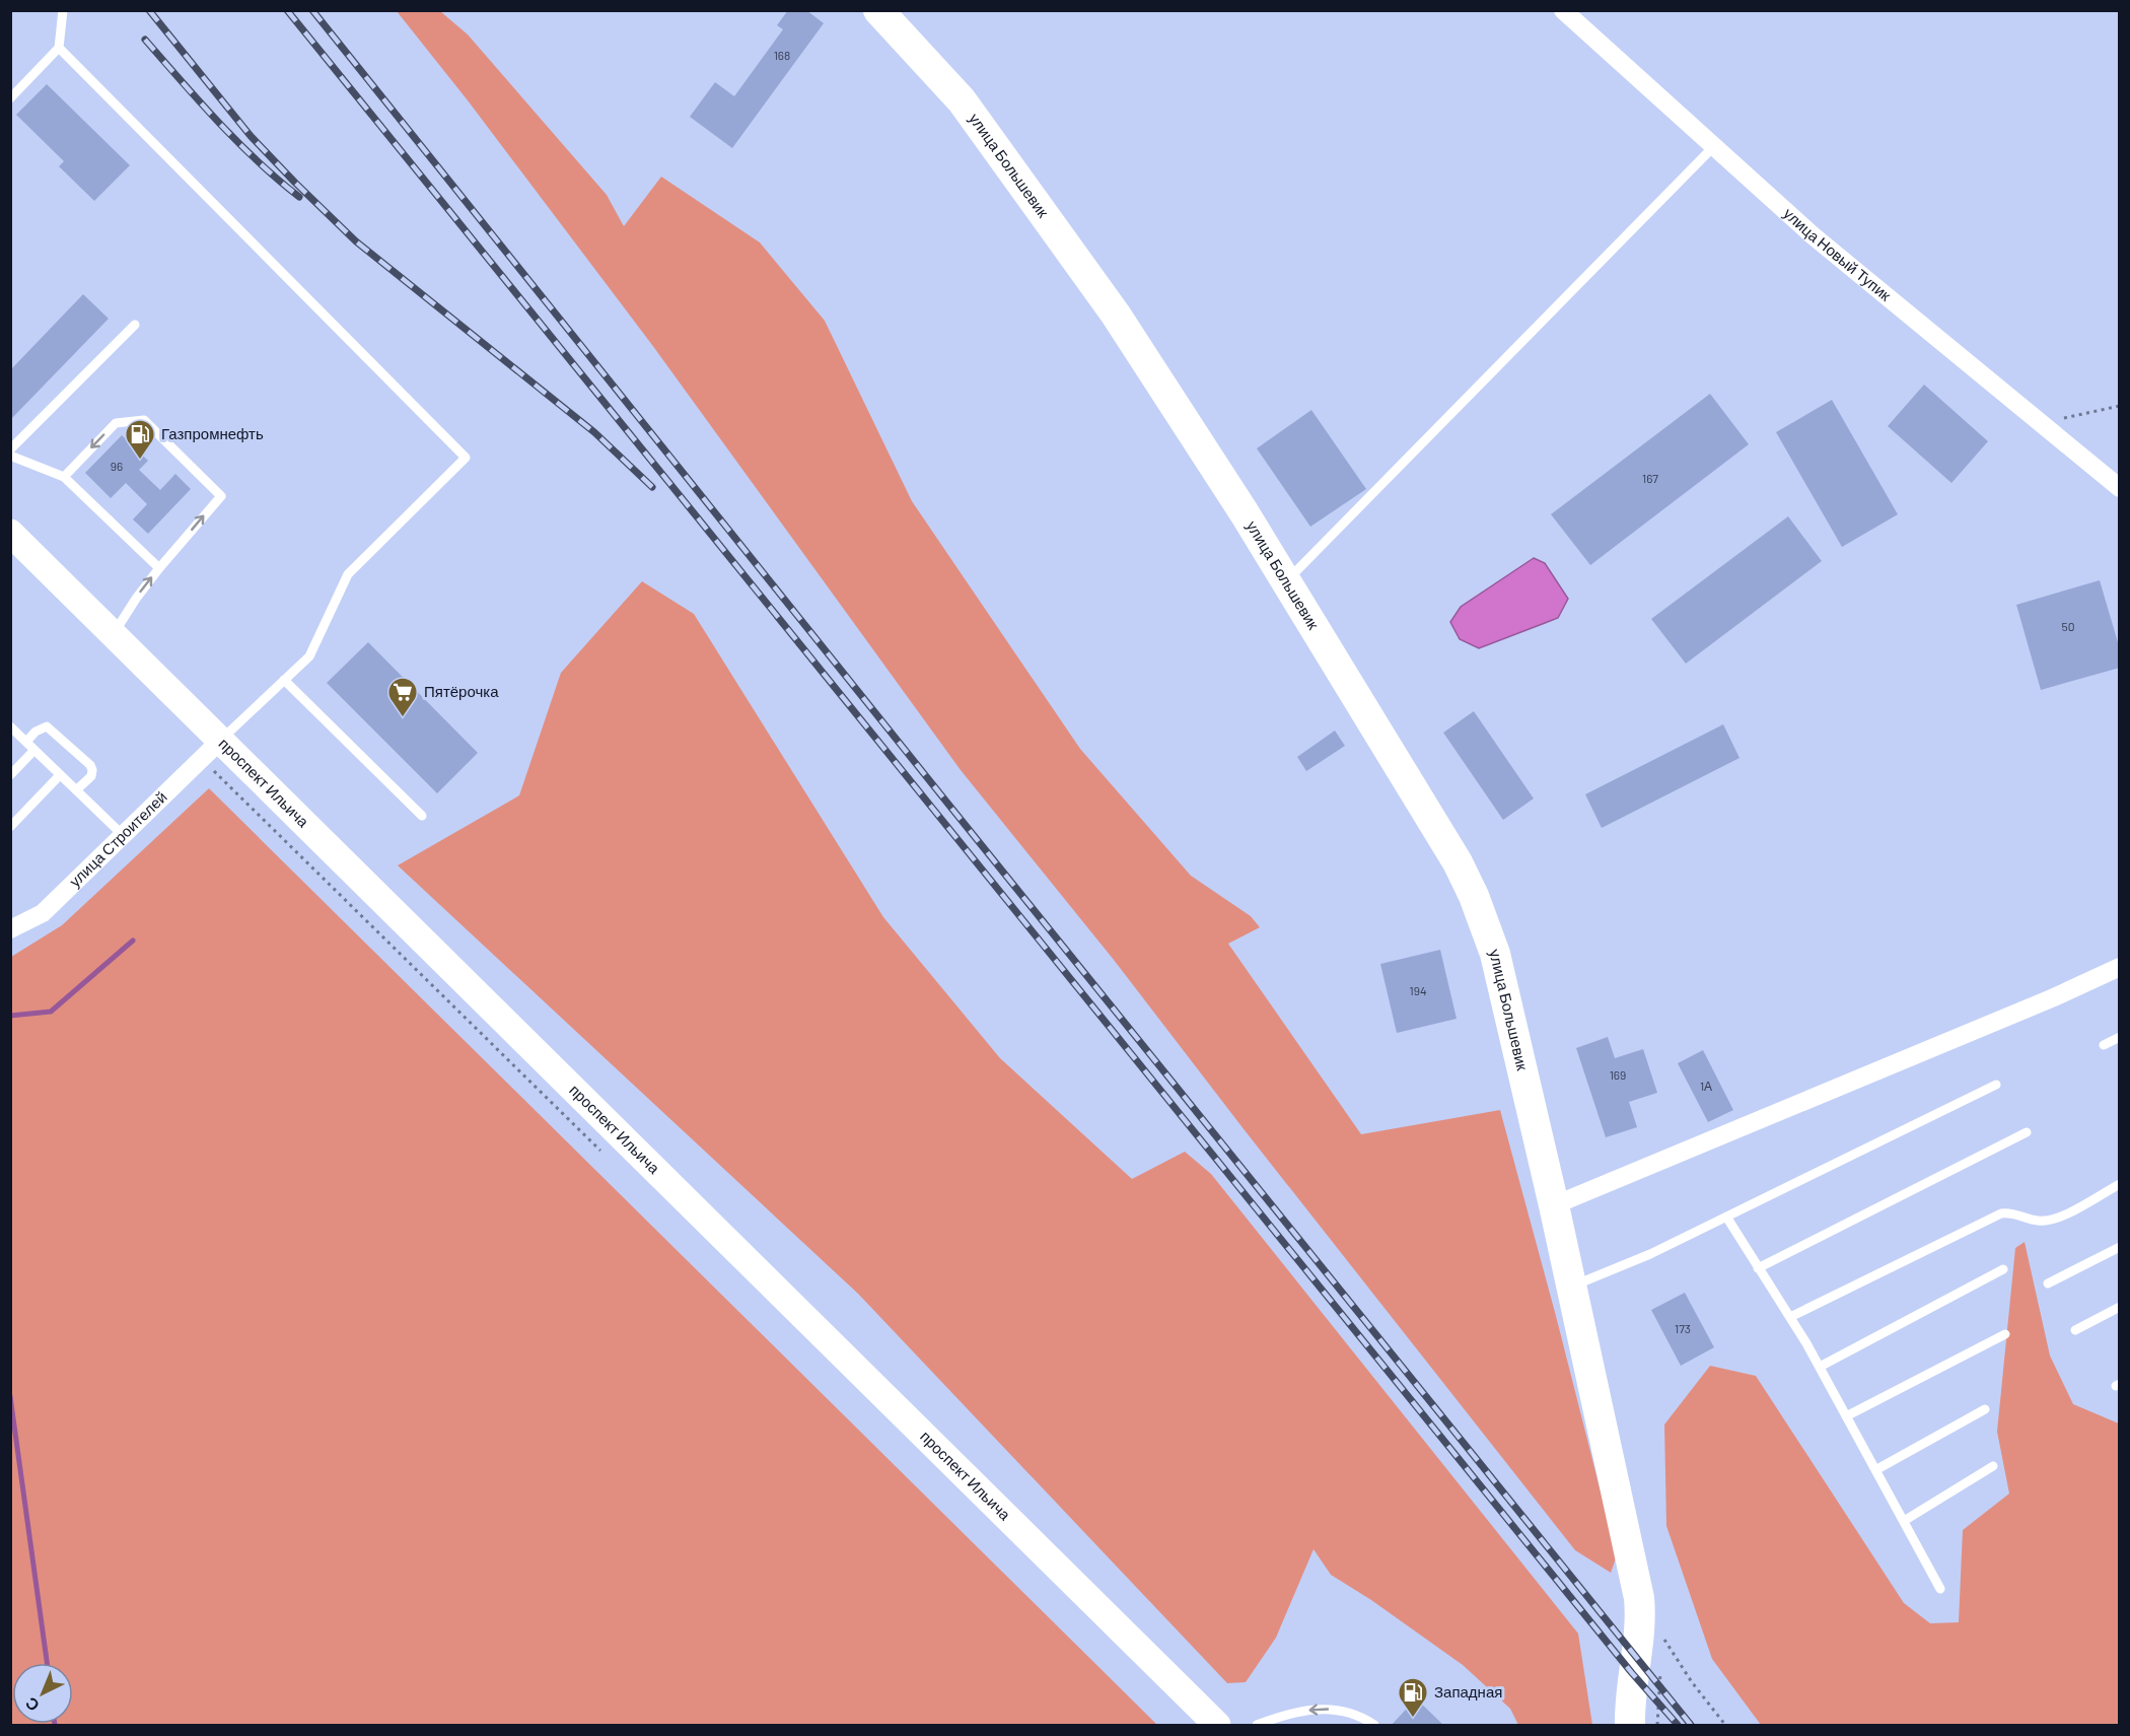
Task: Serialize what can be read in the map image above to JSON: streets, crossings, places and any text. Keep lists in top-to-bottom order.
{
  "streets": {
    "main road": ["улица Большевик"],
    "street": ["улица Новый Тупик", "проспект Ильича", "улица Строителей"]
  },
  "crossings": [
    ["проспект Ильича", "улица Строителей"]
  ],
  "places": {
    "fuel station": ["Газпромнефть", "Западная"],
    "supermarket": ["Пятёрочка"]
  },
  "house_numbers": [
    "168",
    "96",
    "167",
    "50",
    "194",
    "169",
    "1А",
    "173"
  ],
  "north": "bottom left"
}
